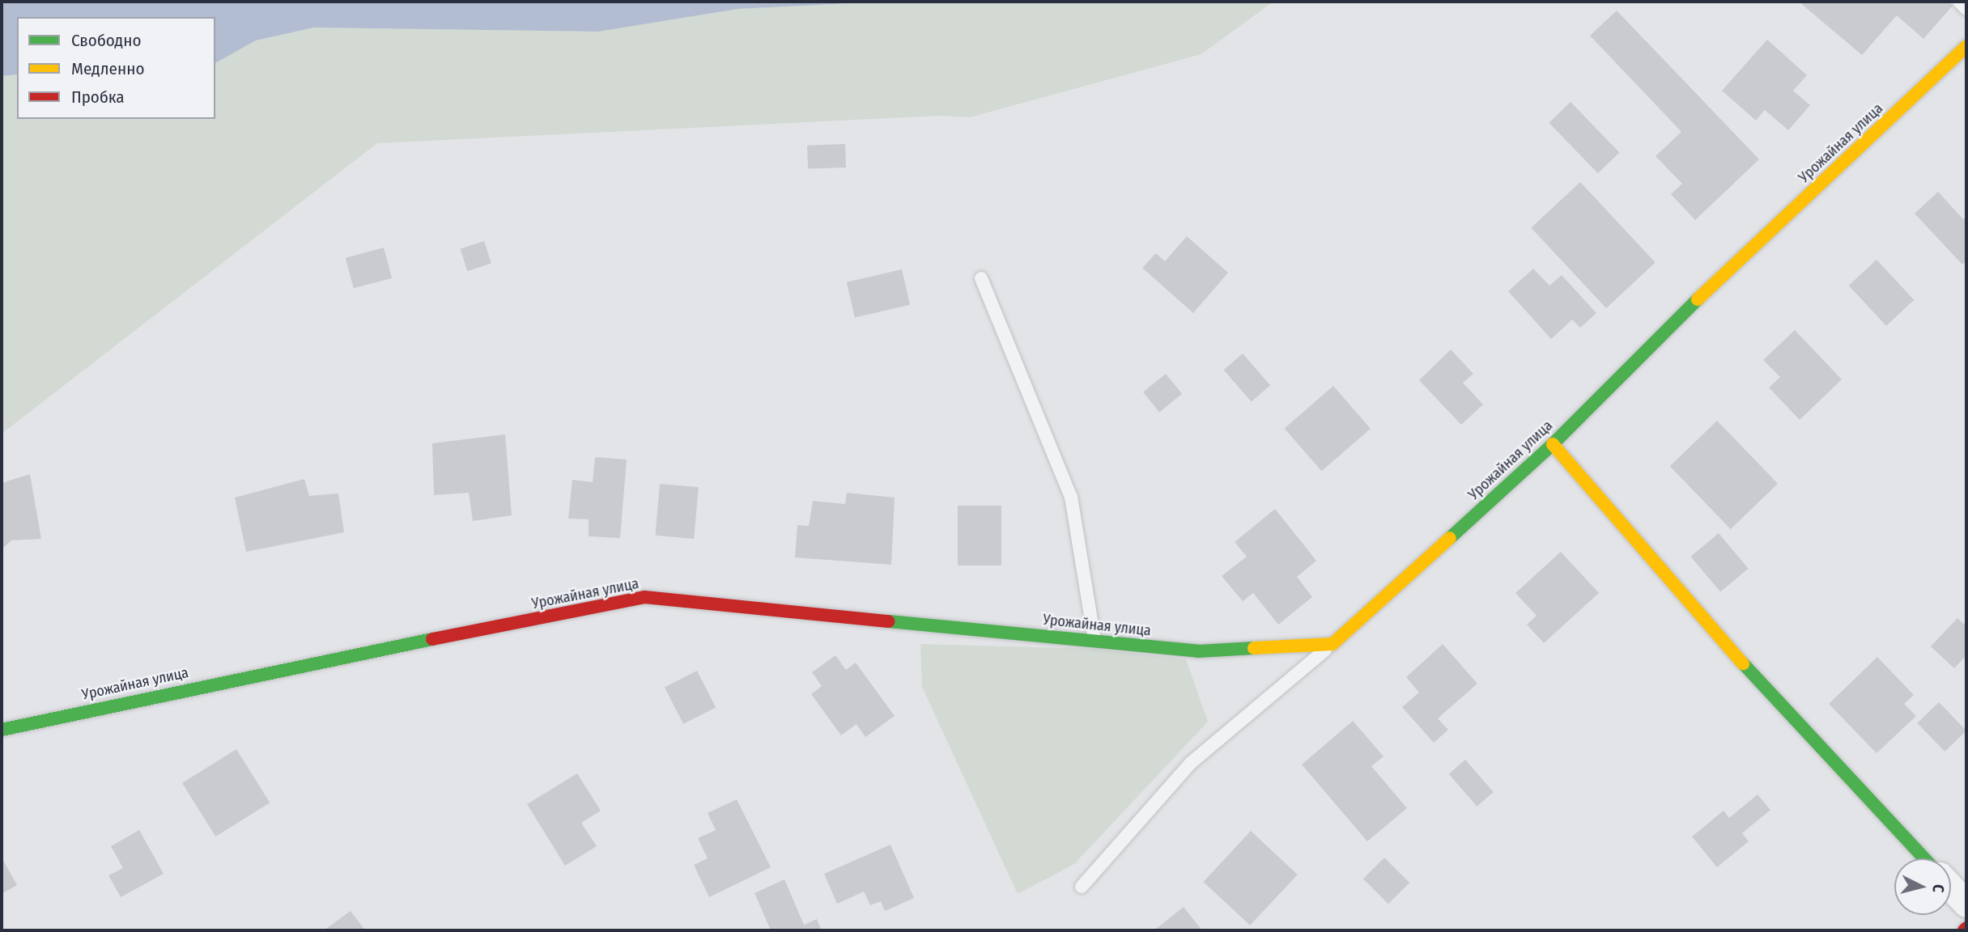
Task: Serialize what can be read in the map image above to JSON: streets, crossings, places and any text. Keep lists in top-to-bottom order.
{
  "streets": {
    "street": ["Урожайная улица"]
  },
  "legend": ["Свободно", "Медленно", "Пробка"],
  "north": "right"
}
